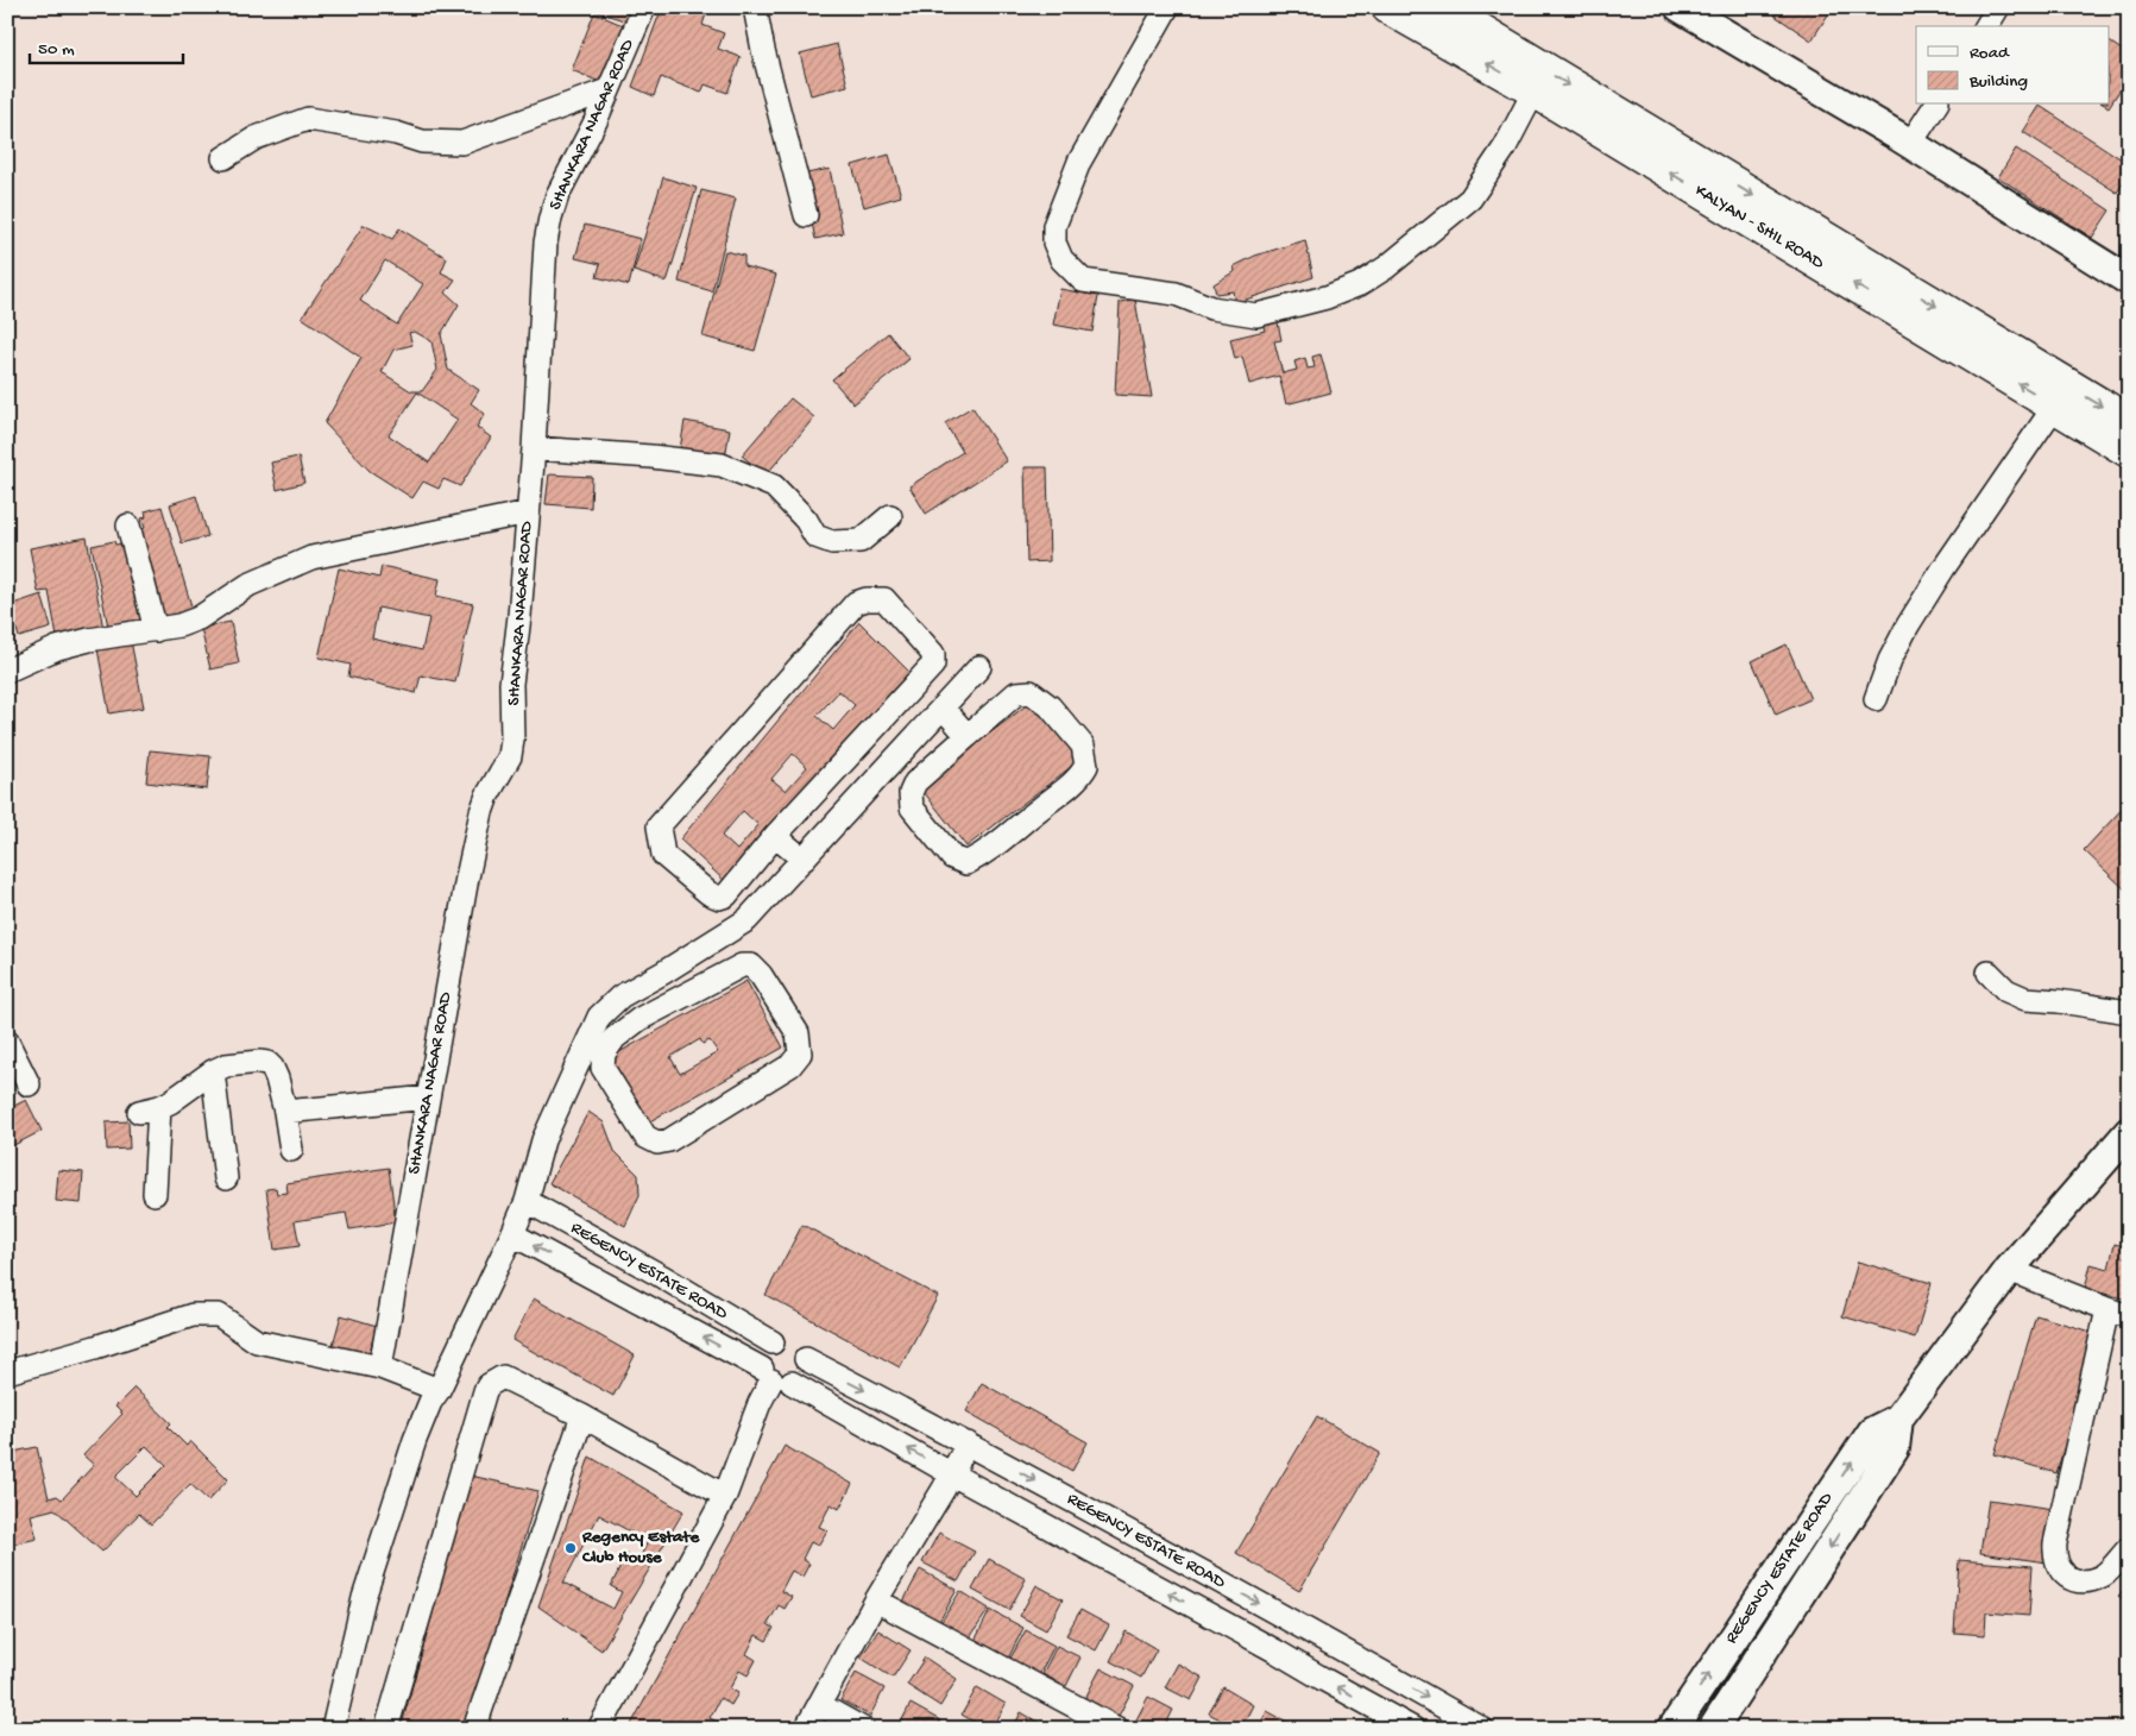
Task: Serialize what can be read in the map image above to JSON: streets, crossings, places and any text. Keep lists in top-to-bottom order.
{
  "streets": {
    "main road": ["KALYAN - SHIL ROAD"],
    "street": ["SHANKARA NAGAR ROAD", "REGENCY ESTATE ROAD"]
  },
  "places": ["Regency Estate Club House"],
  "legend": ["Road", "Building"],
  "scale_bar": "50 m"
}
